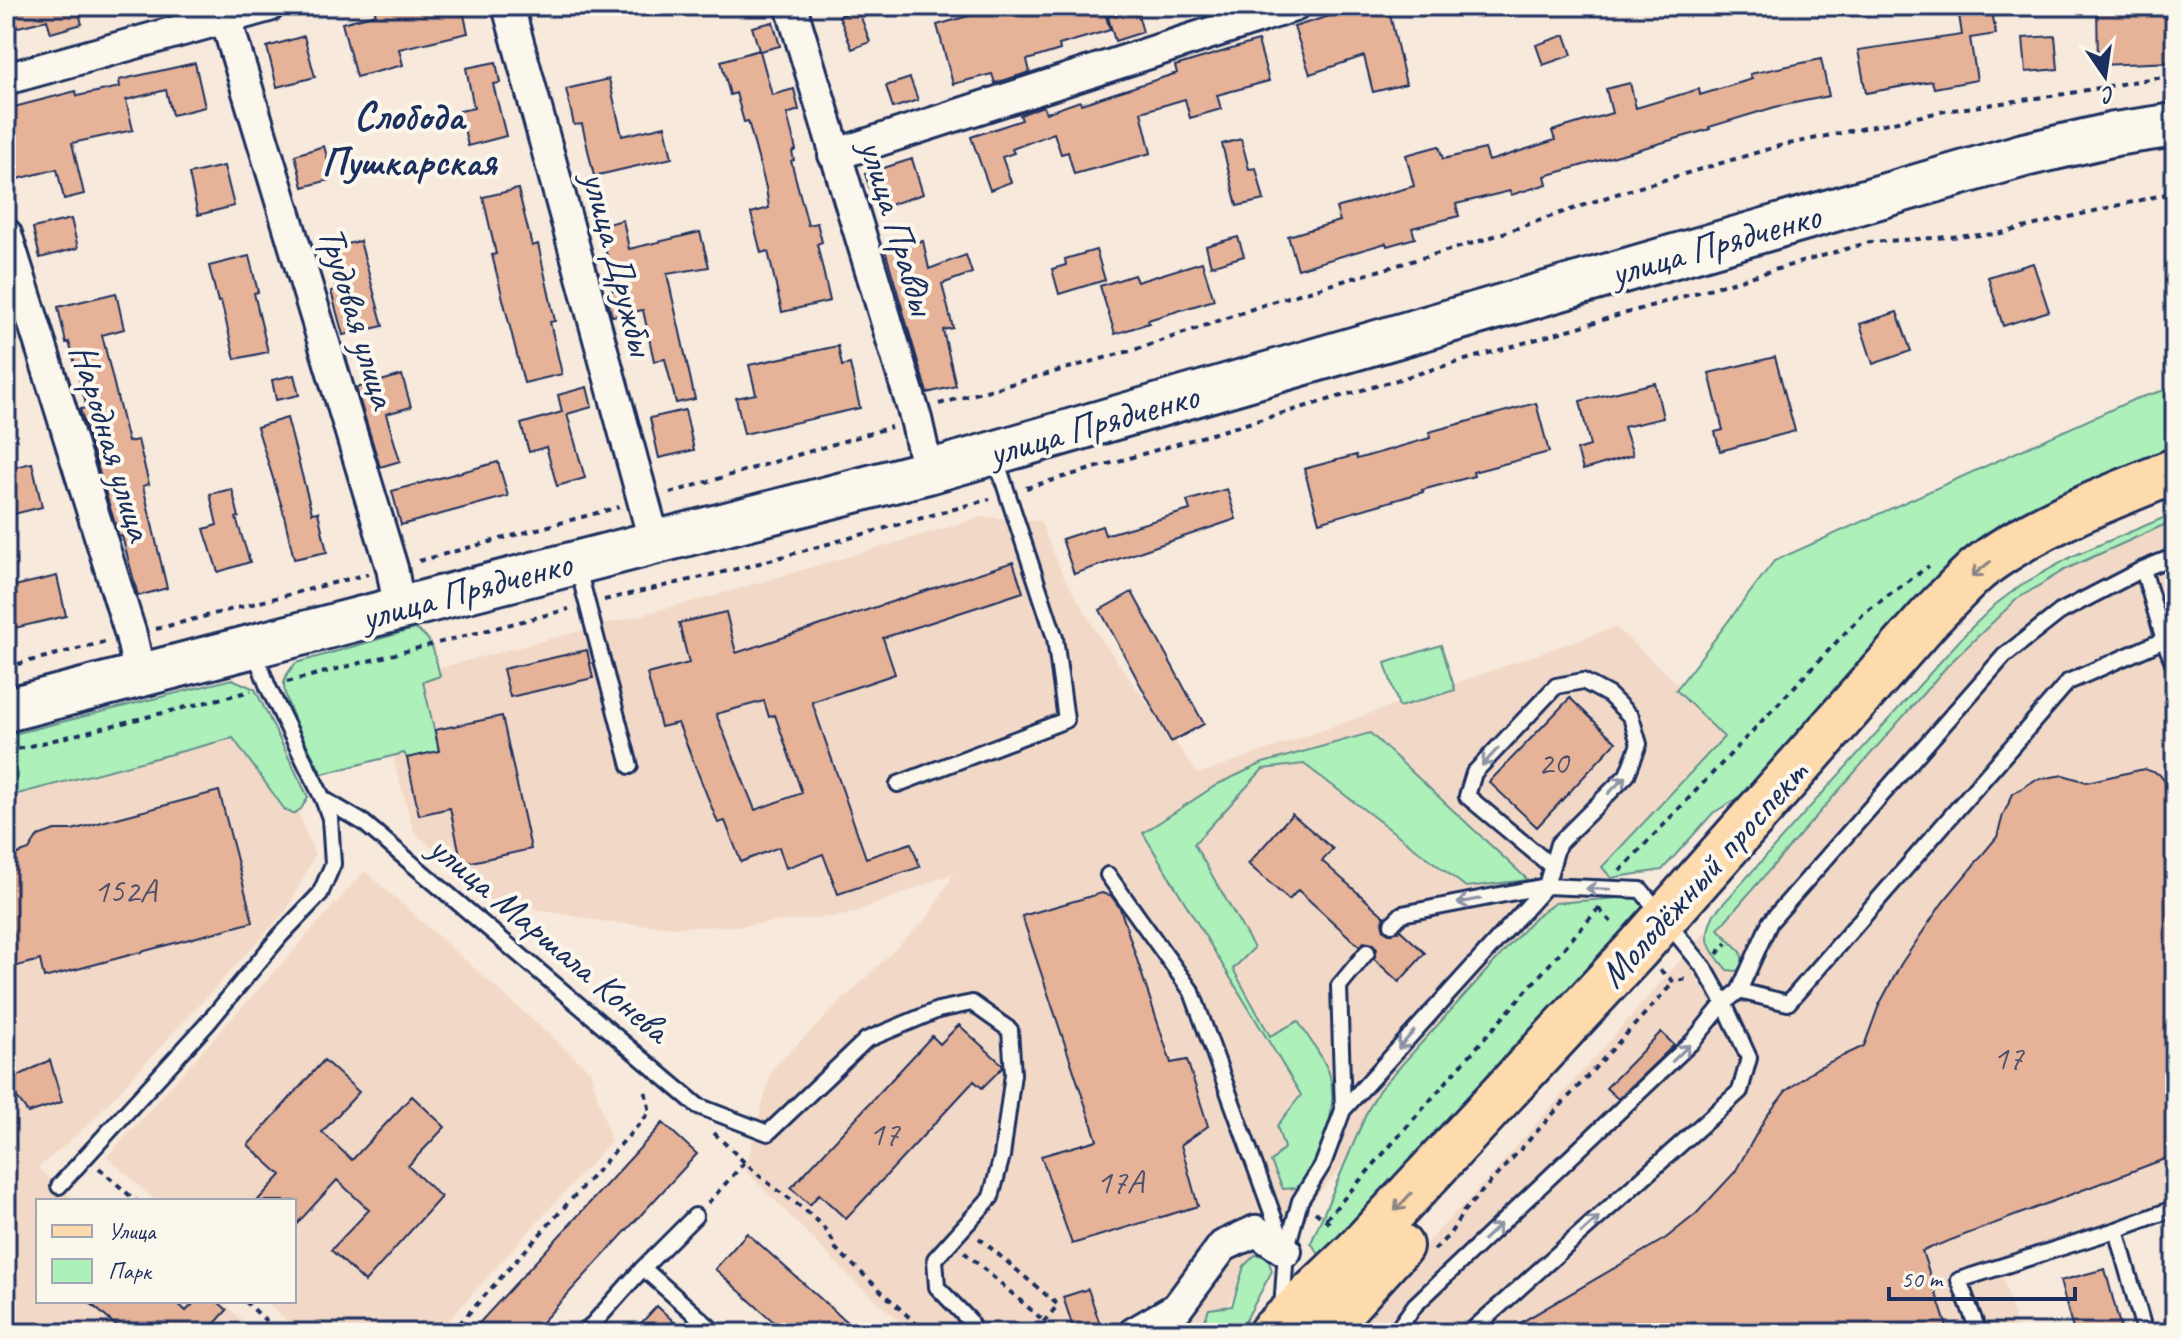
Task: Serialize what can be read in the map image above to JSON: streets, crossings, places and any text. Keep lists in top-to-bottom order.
{
  "streets": {
    "main road": ["улица Прядченко", "Молодёжный проспект"],
    "street": [
      "улица Правды",
      "улица Дружбы",
      "Трудовая улица",
      "Народная улица"
    ],
    "lane": ["улица Маршала Конева"]
  },
  "crossings": [
    ["улица Правды", "улица Прядченко"],
    ["улица Прядченко", "улица Дружбы"],
    ["улица Прядченко", "Трудовая улица"],
    ["улица Прядченко", "Народная улица"]
  ],
  "districts": ["Слобода Пушкарская"],
  "house_numbers": [
    "20",
    "152А",
    "17",
    "17",
    "17А"
  ],
  "legend": ["Улица", "Парк"],
  "scale_bar": "50 m",
  "north": "bottom"
}
